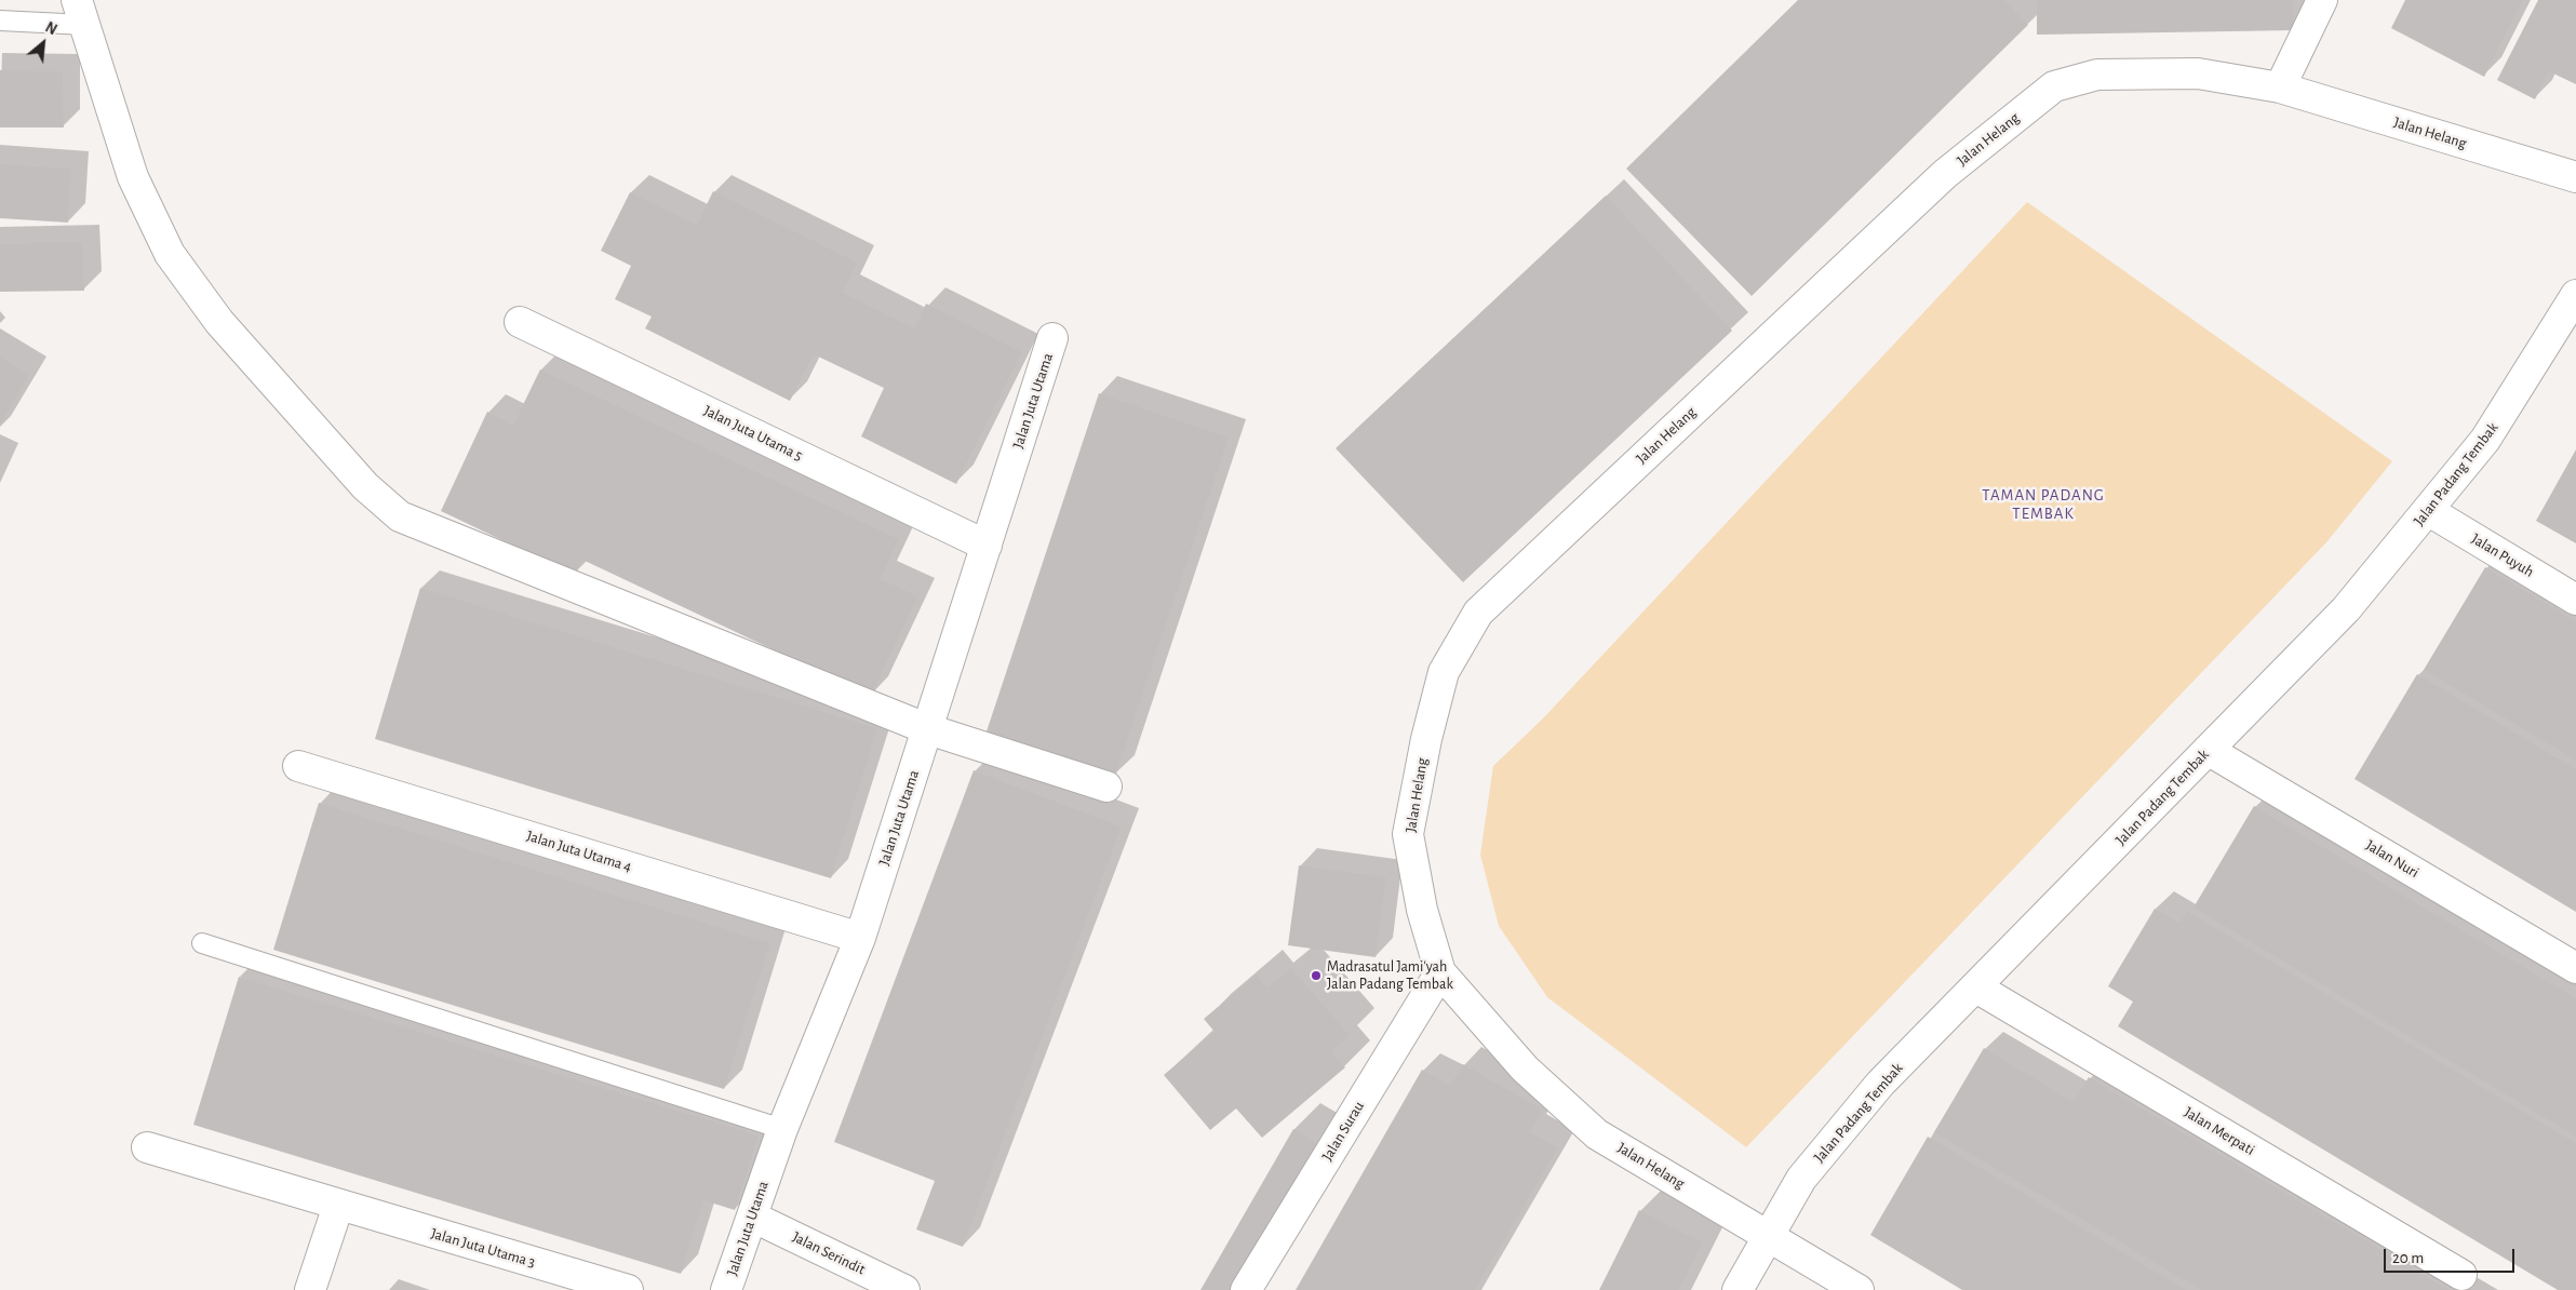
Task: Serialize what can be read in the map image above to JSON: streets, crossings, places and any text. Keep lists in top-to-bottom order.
{
  "streets": {
    "street": [
      "Jalan Helang",
      "Jalan Juta Utama",
      "Jalan Juta Utama 5",
      "Jalan Padang Tembak",
      "Jalan Puyuh",
      "Jalan Juta Utama 4",
      "Jalan Nuri",
      "Jalan Surau",
      "Jalan Merpati",
      "Jalan Juta Utama 3",
      "Jalan Serindit"
    ]
  },
  "crossings": [
    ["Jalan Helang", "Jalan Padang Tembak"],
    ["Jalan Helang", "Jalan Surau"],
    ["Jalan Juta Utama", "Jalan Juta Utama 5"],
    ["Jalan Juta Utama", "Jalan Juta Utama 4"],
    ["Jalan Juta Utama", "Jalan Serindit"],
    ["Jalan Padang Tembak", "Jalan Puyuh"],
    ["Jalan Padang Tembak", "Jalan Nuri"],
    ["Jalan Padang Tembak", "Jalan Merpati"]
  ],
  "districts": ["TAMAN PADANG TEMBAK"],
  "places": ["Madrasatul Jami'yah Jalan Padang Tembak"],
  "scale_bar": "20 m",
  "north": "top right"
}
